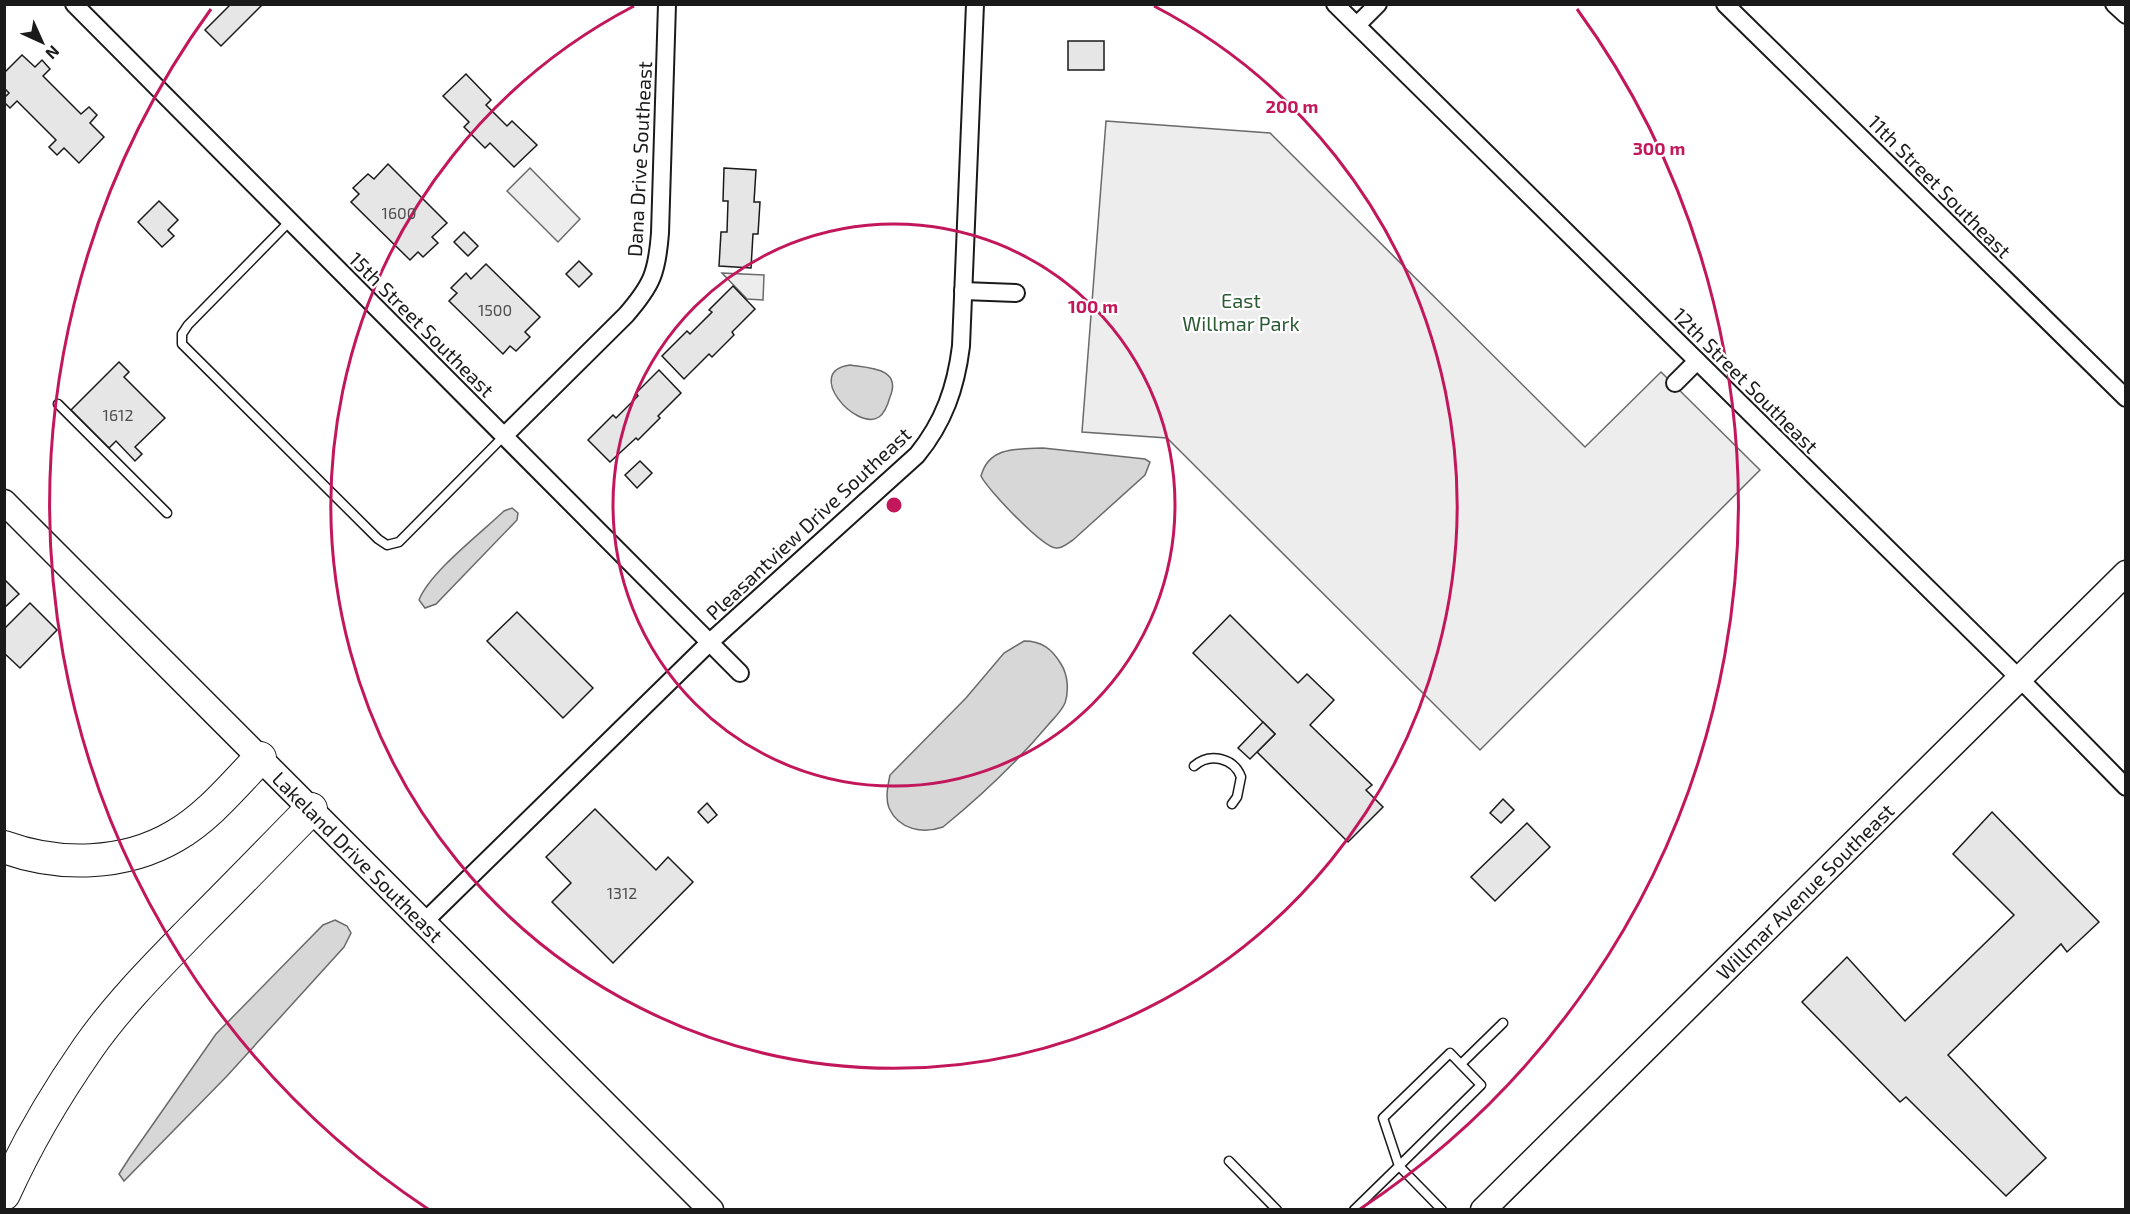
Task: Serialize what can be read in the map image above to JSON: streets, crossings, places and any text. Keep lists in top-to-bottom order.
{
  "streets": {
    "main road": ["Lakeland Drive Southeast", "Willmar Avenue Southeast"],
    "street": [
      "Dana Drive Southeast",
      "11th Street Southeast",
      "15th Street Southeast",
      "12th Street Southeast",
      "Pleasantview Drive Southeast"
    ]
  },
  "crossings": [
    ["Dana Drive Southeast", "15th Street Southeast"],
    ["15th Street Southeast", "Pleasantview Drive Southeast"],
    ["12th Street Southeast", "Willmar Avenue Southeast"],
    ["Pleasantview Drive Southeast", "Lakeland Drive Southeast"]
  ],
  "parks": ["East Willmar Park"],
  "house_numbers": [
    "1600",
    "1500",
    "1612",
    "1312"
  ],
  "north": "bottom right",
  "rings": ["200 m", "300 m", "100 m"]
}
